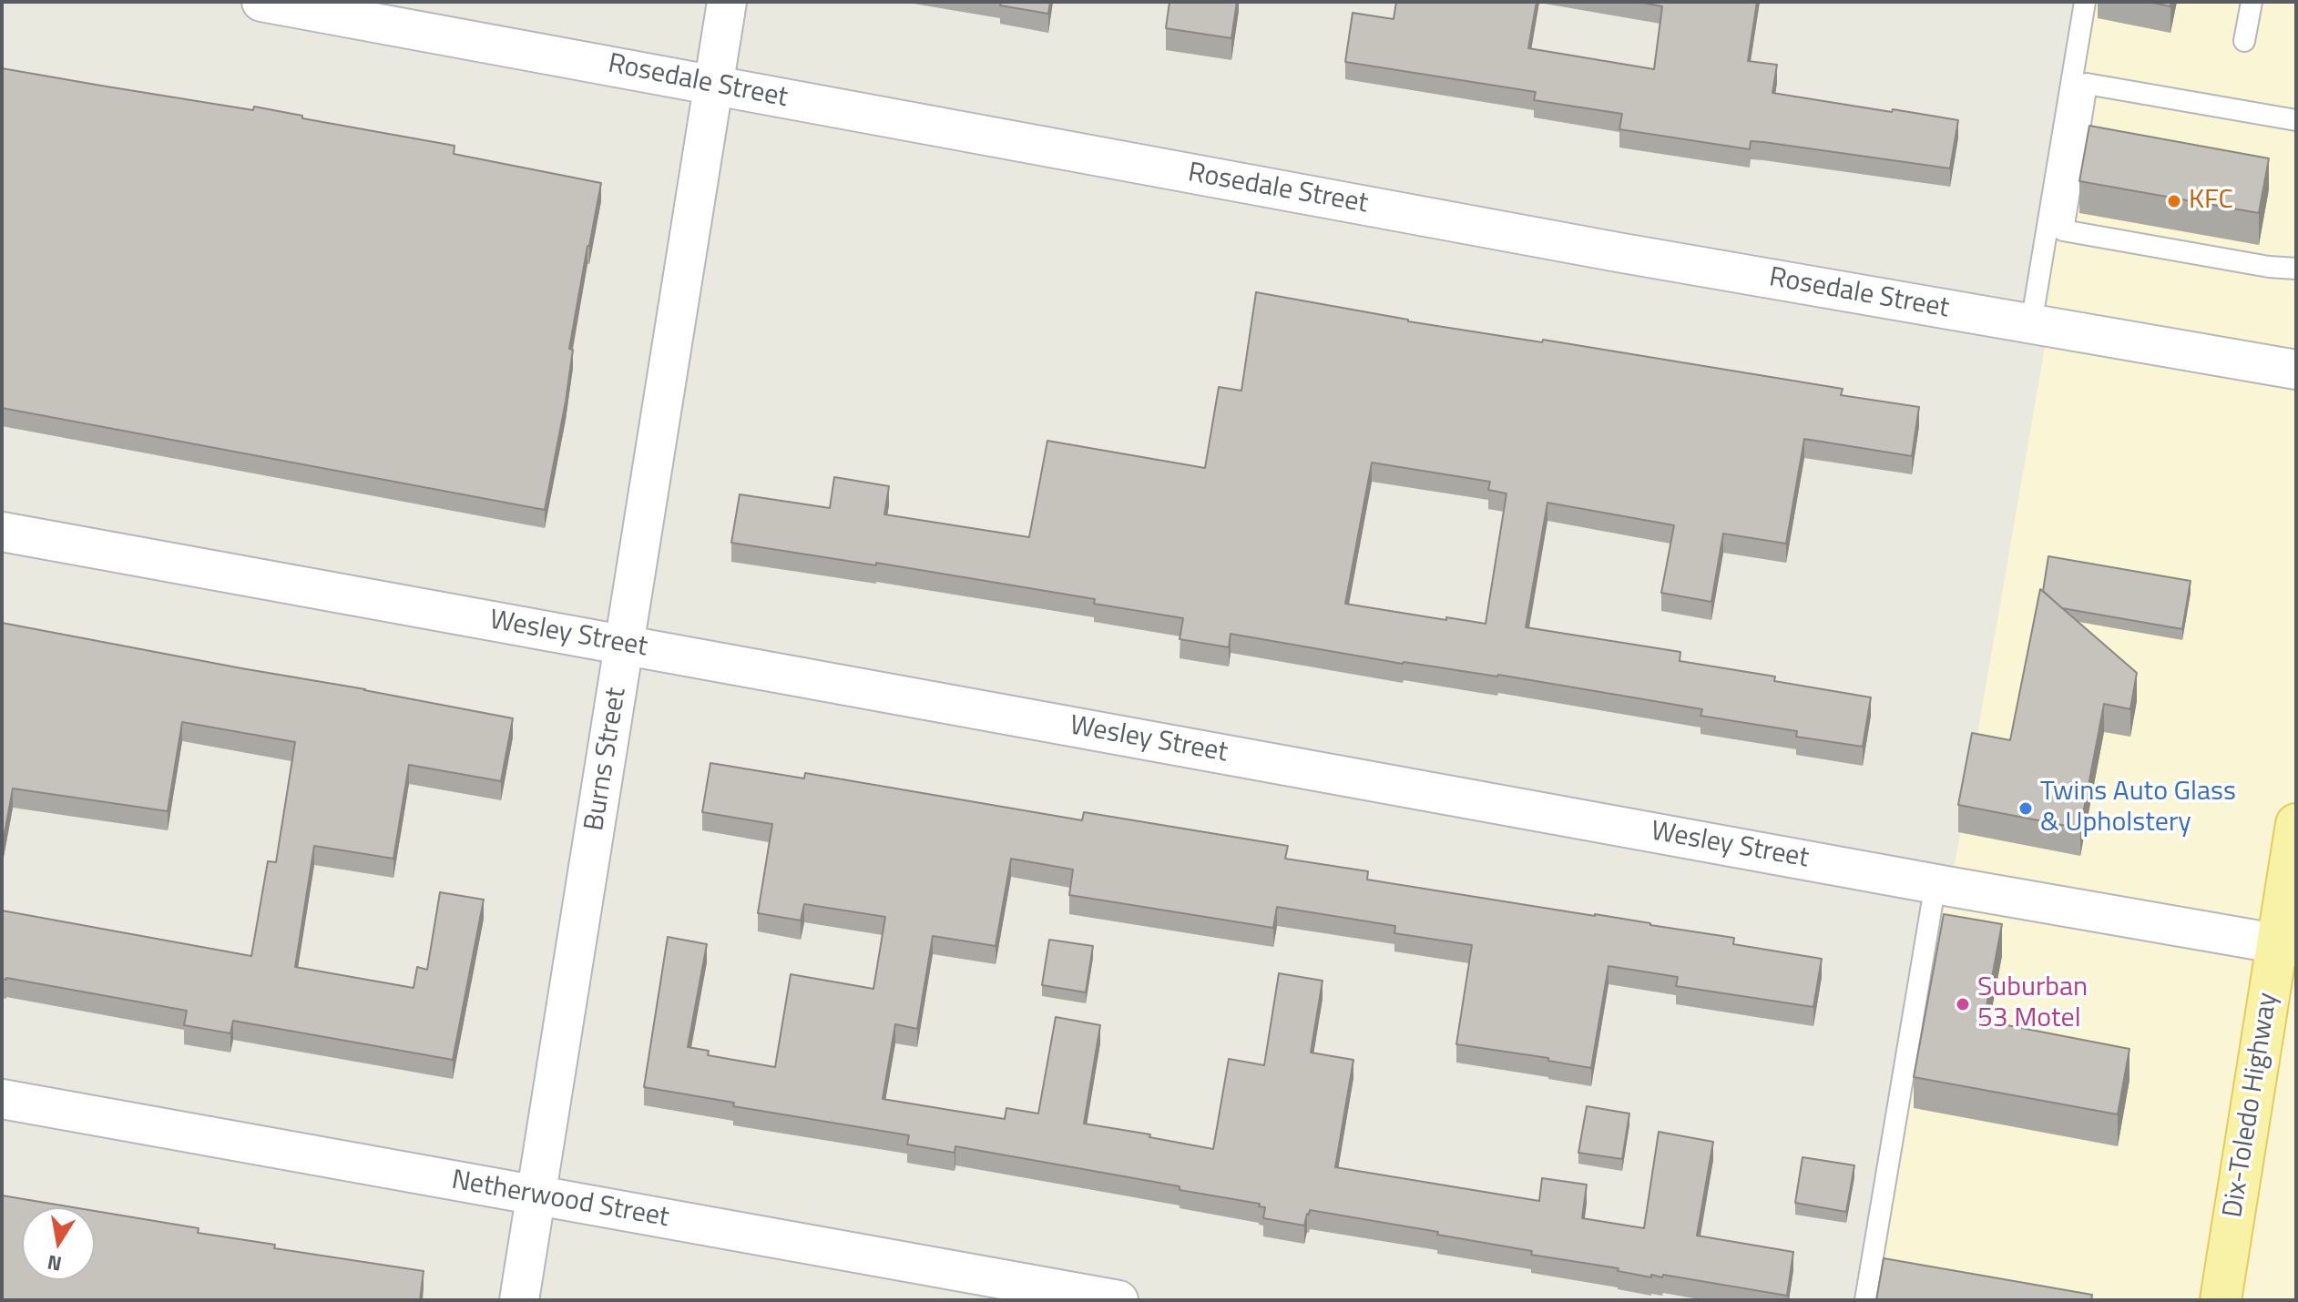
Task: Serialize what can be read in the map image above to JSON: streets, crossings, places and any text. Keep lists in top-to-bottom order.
{
  "streets": {
    "main road": ["Dix-Toledo Highway"],
    "street": [
      "Rosedale Street",
      "Wesley Street",
      "Burns Street",
      "Netherwood Street"
    ]
  },
  "crossings": [
    ["Rosedale Street", "Burns Street"],
    ["Wesley Street", "Burns Street"],
    ["Wesley Street", "Dix-Toledo Highway"],
    ["Burns Street", "Netherwood Street"]
  ],
  "places": ["KFC", "Twins Auto Glass & Upholstery", "Suburban 53 Motel"],
  "north": "bottom"
}
